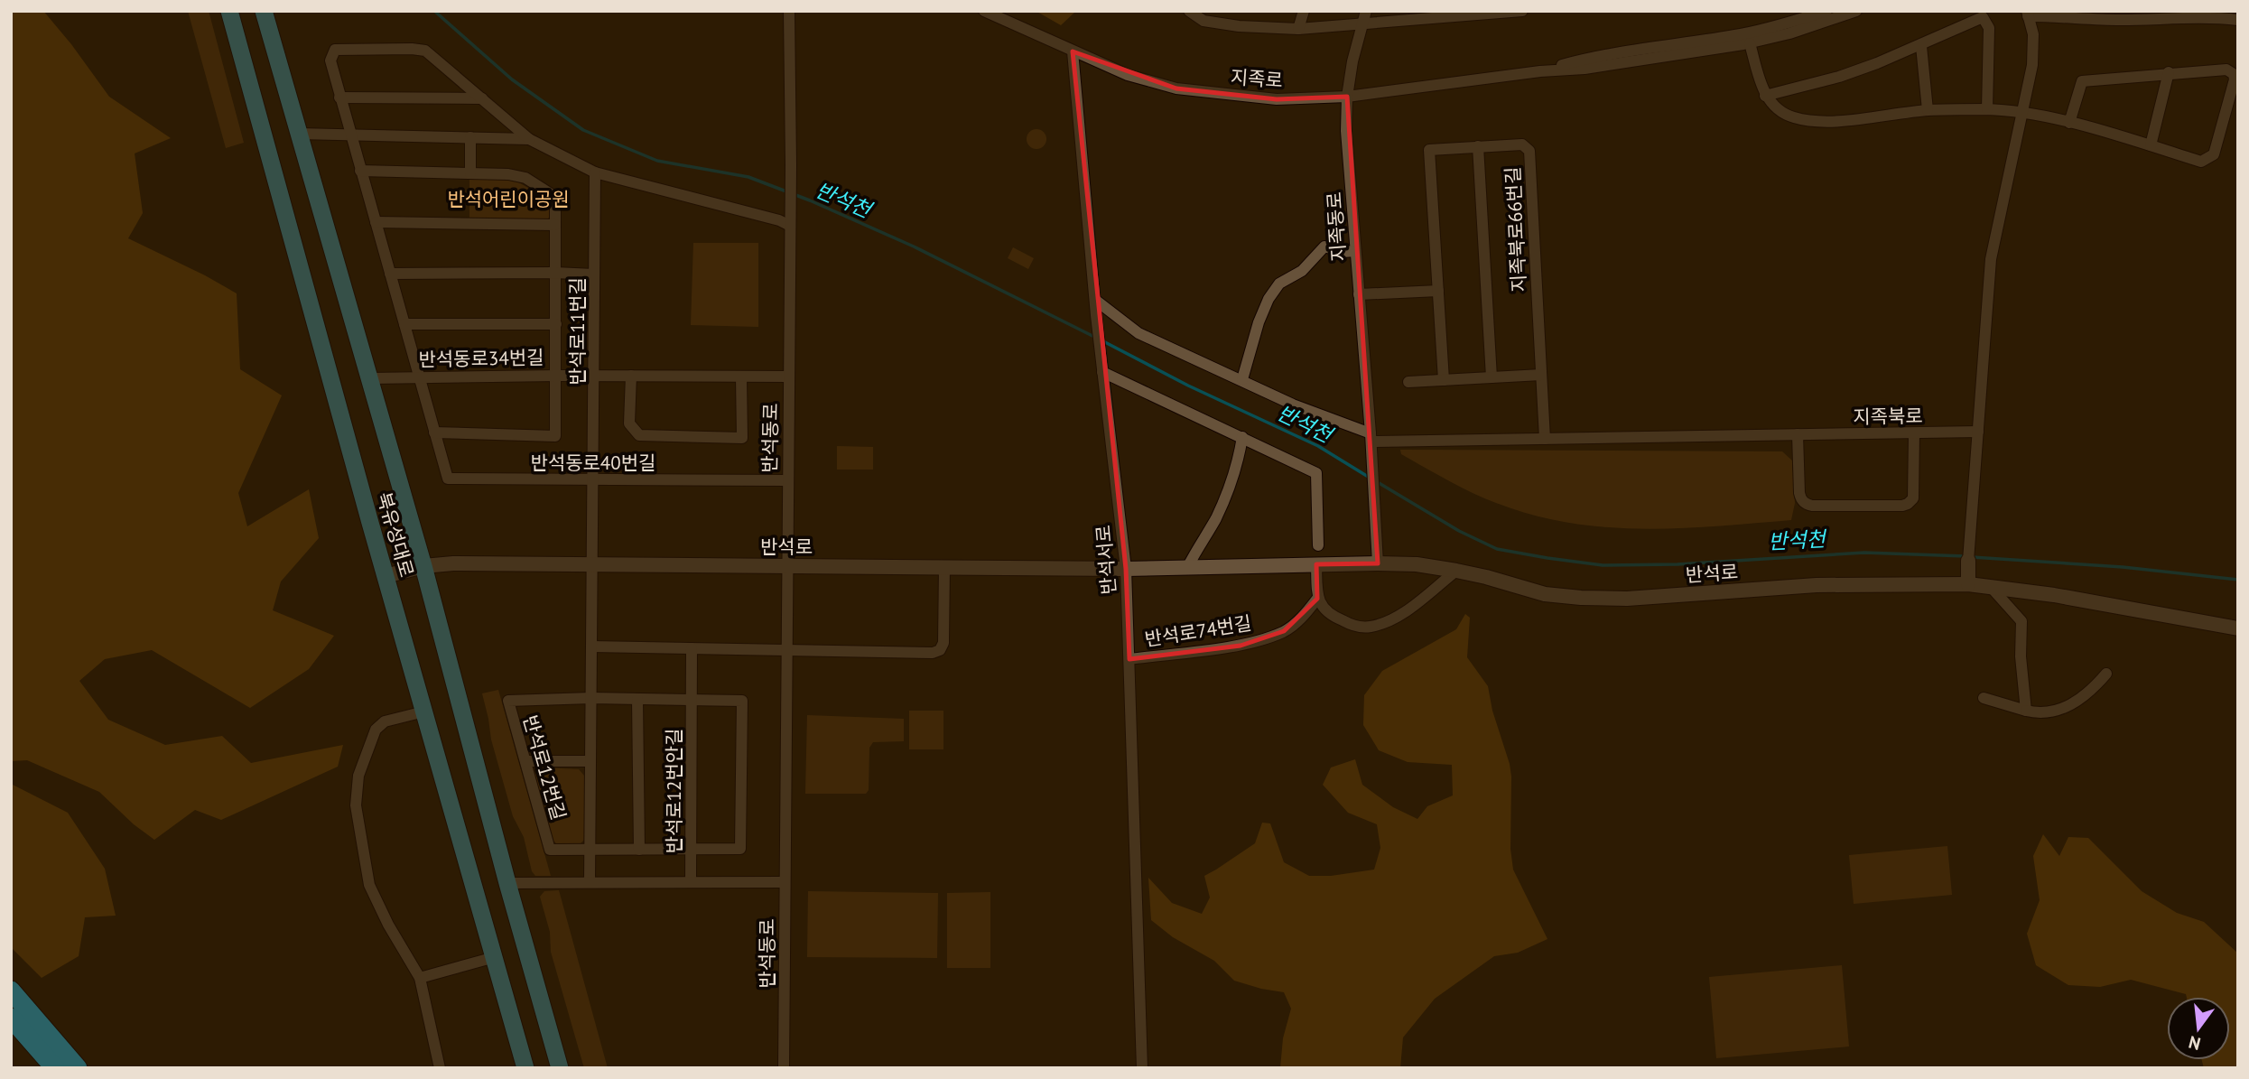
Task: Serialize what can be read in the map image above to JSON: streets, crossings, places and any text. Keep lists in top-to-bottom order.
{
  "streets": {
    "main road": ["북유성대로"],
    "street": [
      "지족로",
      "지족동로",
      "지족북로66번길",
      "반석로11번길",
      "반석동로34번길",
      "지족북로",
      "반석동로",
      "반석동로40번길",
      "반석로",
      "반석서로",
      "반석로74번길",
      "반석로12번길",
      "반석로12번안길"
    ]
  },
  "crossings": [
    ["지족로", "지족동로"],
    ["지족로", "반석서로"],
    ["지족동로", "지족북로"],
    ["지족동로", "반석로"],
    ["지족북로66번길", "지족북로"],
    ["반석로11번길", "반석동로34번길"],
    ["반석로11번길", "반석동로40번길"],
    ["반석로11번길", "반석로"],
    ["반석로11번길", "반석로12번길"],
    ["반석동로34번길", "반석동로"],
    ["반석동로34번길", "반석동로40번길"],
    ["반석동로34번길", "북유성대로"],
    ["반석동로", "반석동로40번길"],
    ["반석동로", "반석로"],
    ["북유성대로", "반석로"],
    ["반석로", "반석서로"],
    ["반석로", "반석로12번길"],
    ["반석서로", "반석로74번길"]
  ],
  "water": ["반석천"],
  "parks": ["반석어린이공원"],
  "north": "bottom"
}
